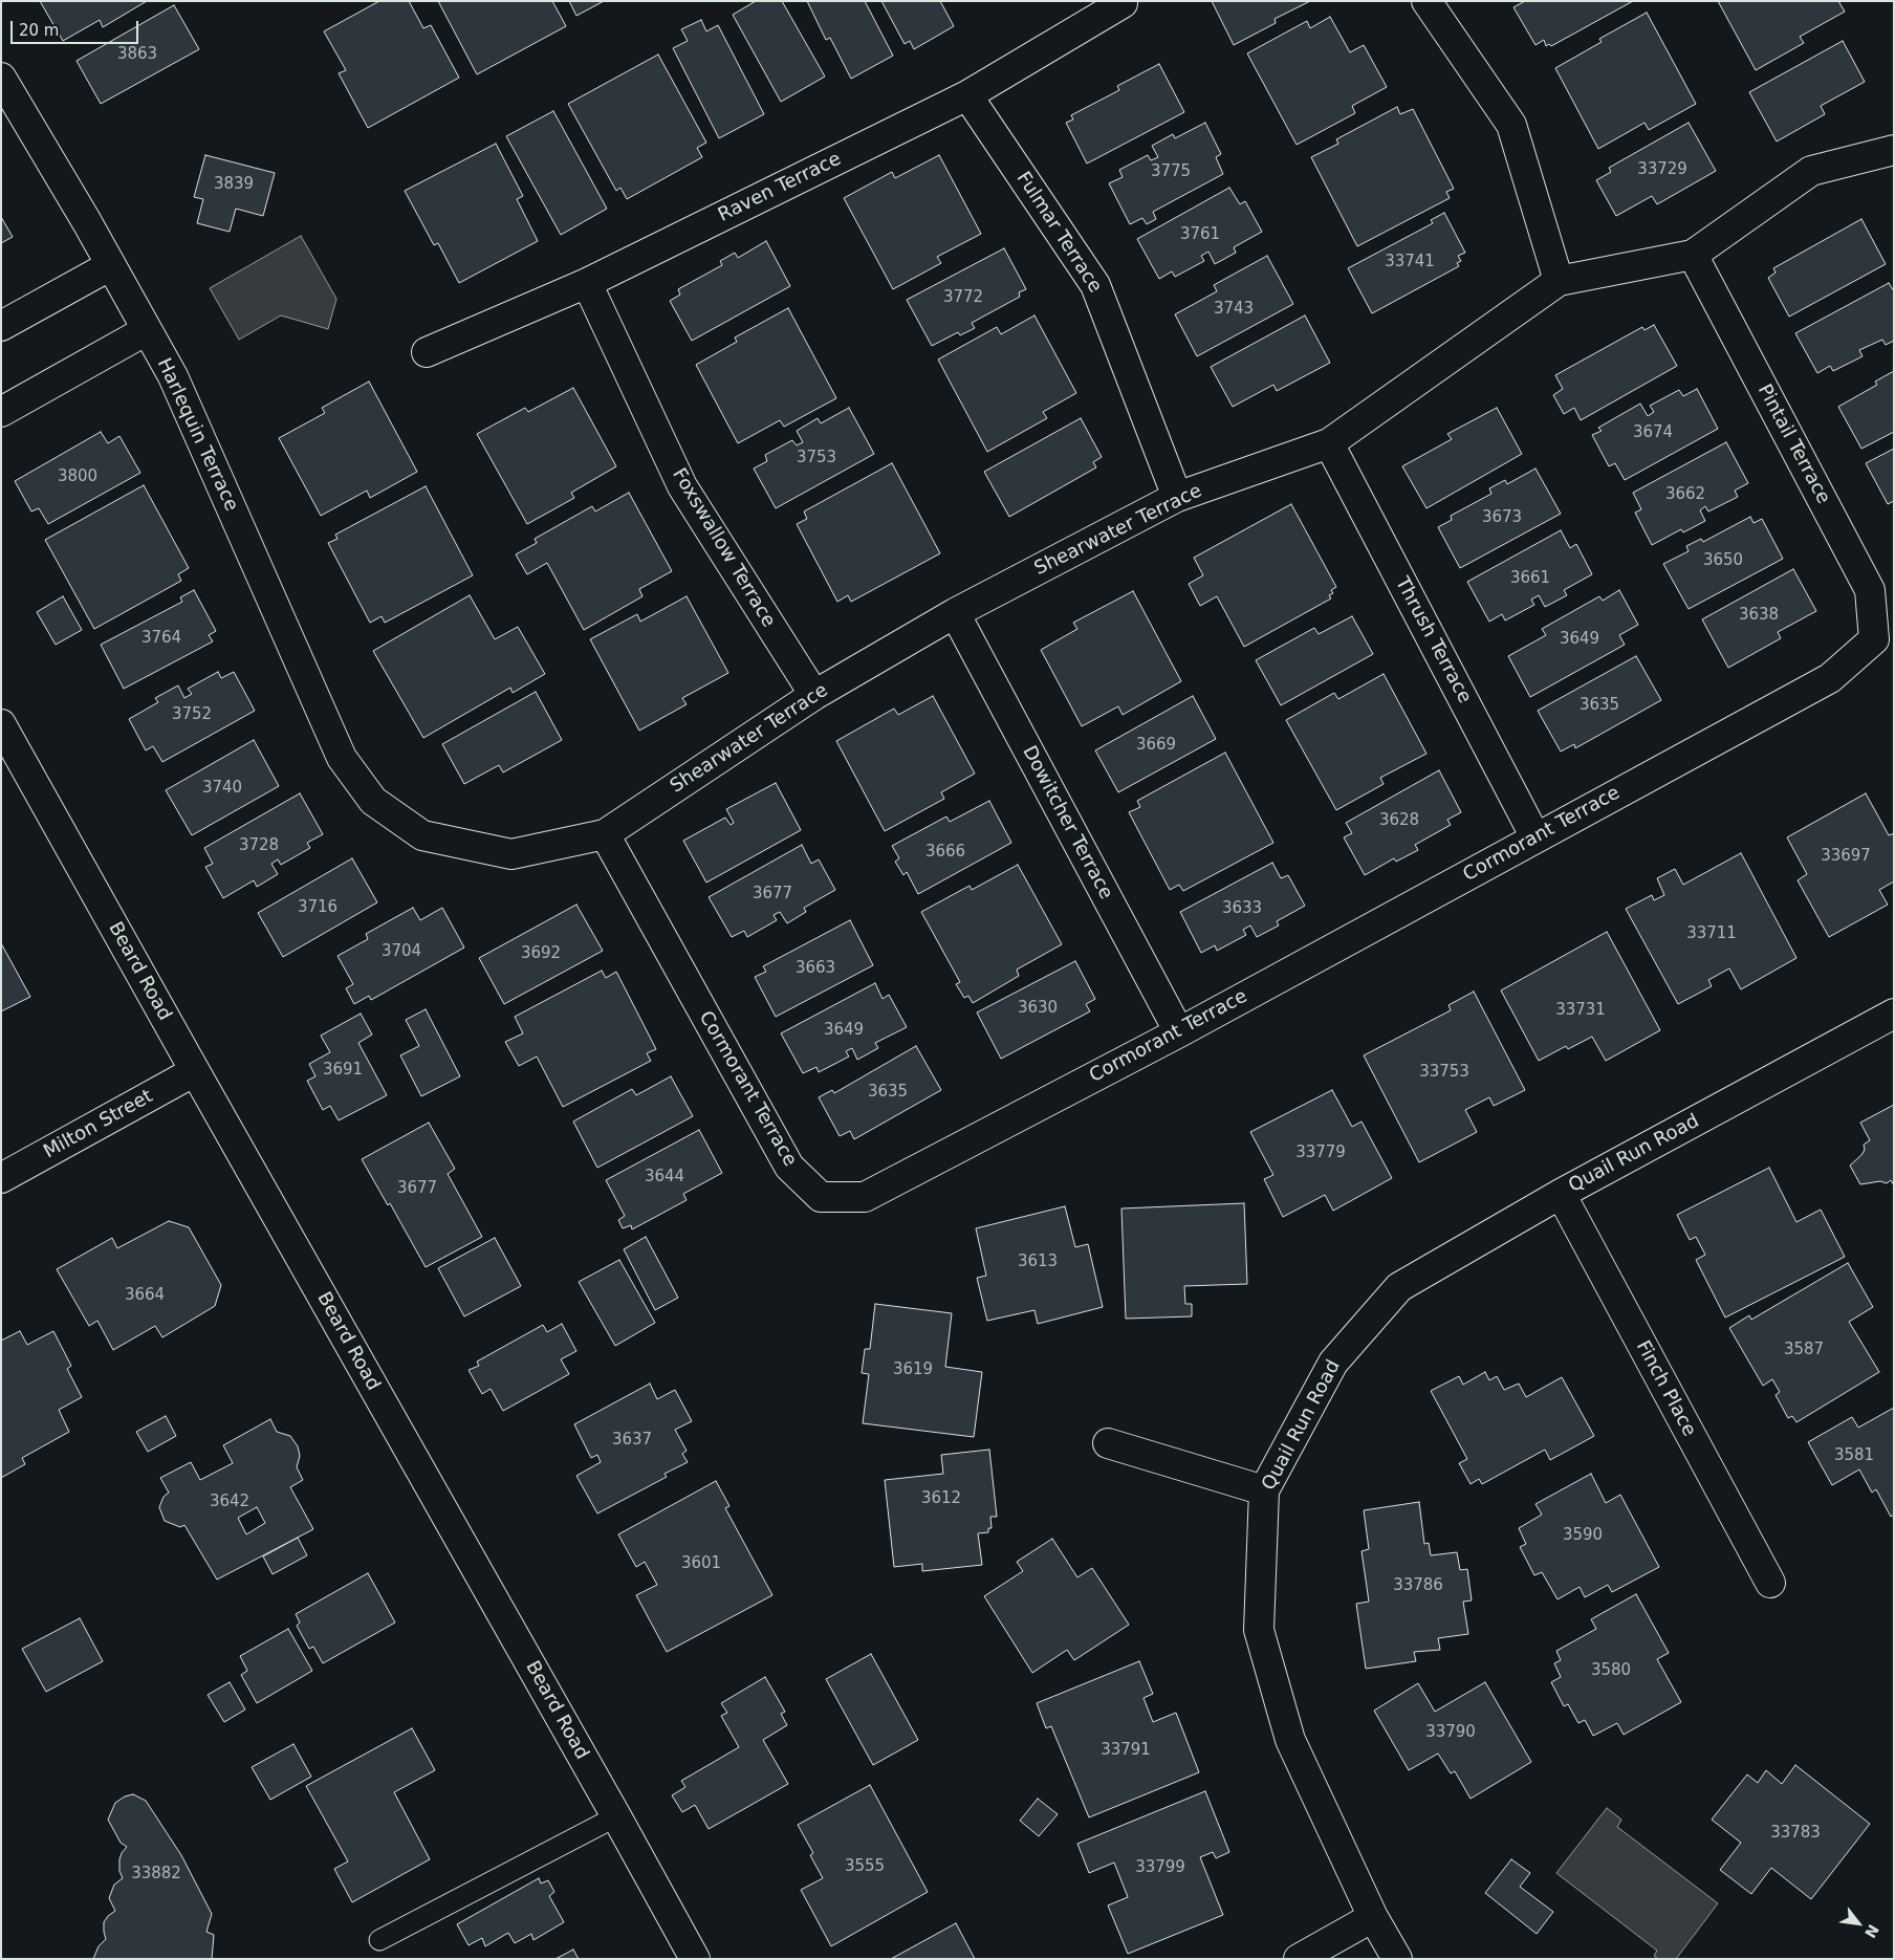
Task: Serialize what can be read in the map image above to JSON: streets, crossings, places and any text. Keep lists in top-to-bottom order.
{
  "streets": {
    "street": [
      "Raven Terrace",
      "Fulmar Terrace",
      "Harlequin Terrace",
      "Pintail Terrace",
      "Shearwater Terrace",
      "Foxswallow Terrace",
      "Thrush Terrace",
      "Dowitcher Terrace",
      "Cormorant Terrace",
      "Beard Road",
      "Milton Street",
      "Quail Run Road",
      "Finch Place"
    ]
  },
  "crossings": [
    ["Raven Terrace", "Fulmar Terrace"],
    ["Raven Terrace", "Foxswallow Terrace"],
    ["Fulmar Terrace", "Shearwater Terrace"],
    ["Harlequin Terrace", "Shearwater Terrace"],
    ["Pintail Terrace", "Shearwater Terrace"],
    ["Pintail Terrace", "Cormorant Terrace"],
    ["Shearwater Terrace", "Foxswallow Terrace"],
    ["Shearwater Terrace", "Thrush Terrace"],
    ["Shearwater Terrace", "Dowitcher Terrace"],
    ["Shearwater Terrace", "Cormorant Terrace"],
    ["Thrush Terrace", "Cormorant Terrace"],
    ["Dowitcher Terrace", "Cormorant Terrace"],
    ["Beard Road", "Milton Street"],
    ["Quail Run Road", "Finch Place"]
  ],
  "house_numbers": [
    "3863",
    "33729",
    "3775",
    "3839",
    "3761",
    "33741",
    "3772",
    "3743",
    "3674",
    "3753",
    "3800",
    "3662",
    "3673",
    "3650",
    "3661",
    "3638",
    "3764",
    "3649",
    "3635",
    "3752",
    "3669",
    "3740",
    "3628",
    "3728",
    "3666",
    "33697",
    "3677",
    "3716",
    "3633",
    "33711",
    "3704",
    "3692",
    "3663",
    "3630",
    "33731",
    "3649",
    "3691",
    "33753",
    "3635",
    "33779",
    "3644",
    "3677",
    "3613",
    "3664",
    "3587",
    "3619",
    "3637",
    "3581",
    "3612",
    "3642",
    "3590",
    "3601",
    "33786",
    "3580",
    "33790",
    "33791",
    "33783",
    "3555",
    "33799",
    "33882"
  ],
  "scale_bar": "20 m",
  "north": "bottom right"
}
